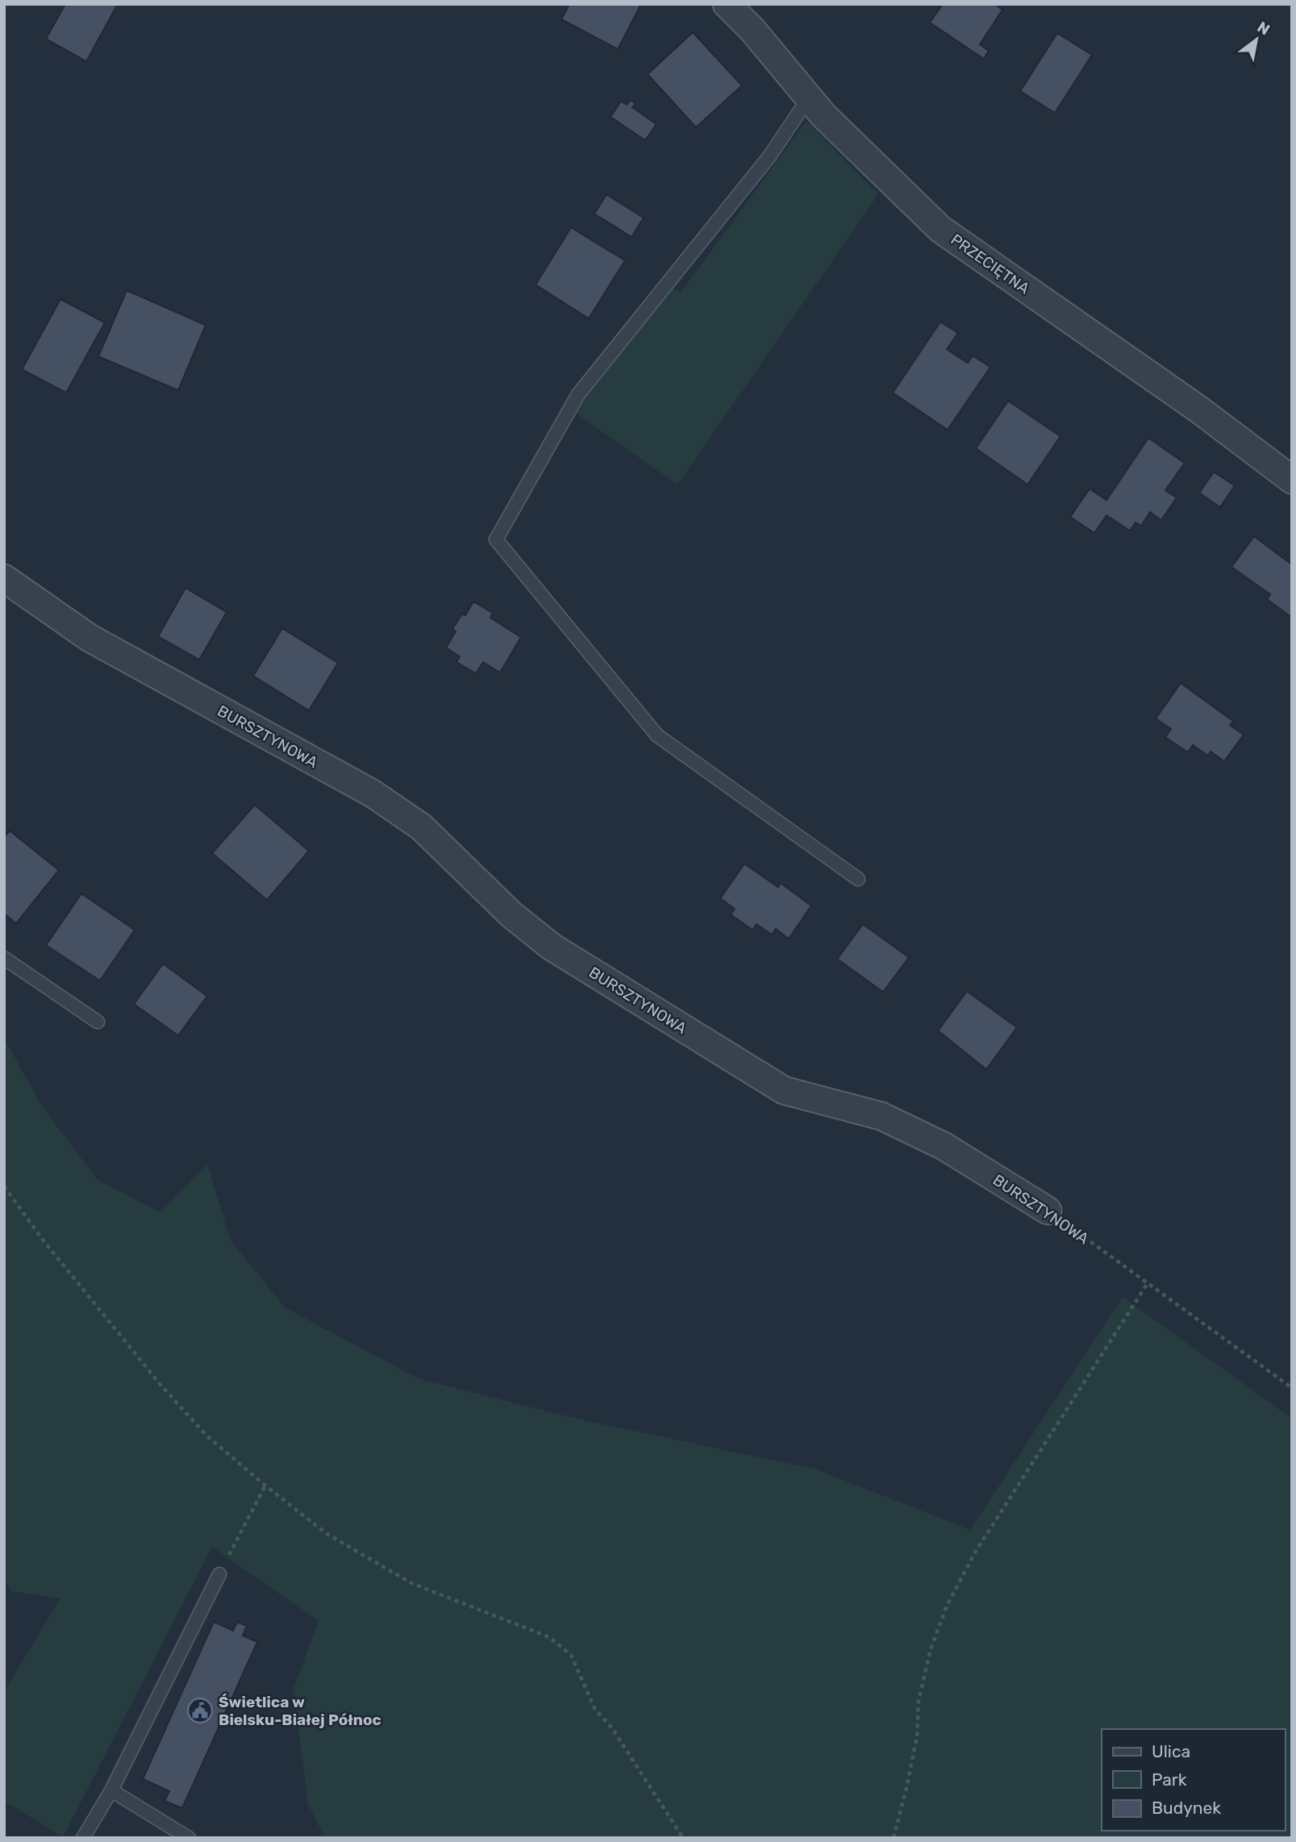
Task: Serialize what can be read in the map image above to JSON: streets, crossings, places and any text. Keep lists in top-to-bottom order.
{
  "streets": {
    "street": ["PRZECIĘTNA", "BURSZTYNOWA"]
  },
  "places": {
    "public building": ["Świetlica w Bielsku-Białej Północ"]
  },
  "legend": ["Ulica", "Park", "Budynek"],
  "north": "top right"
}
